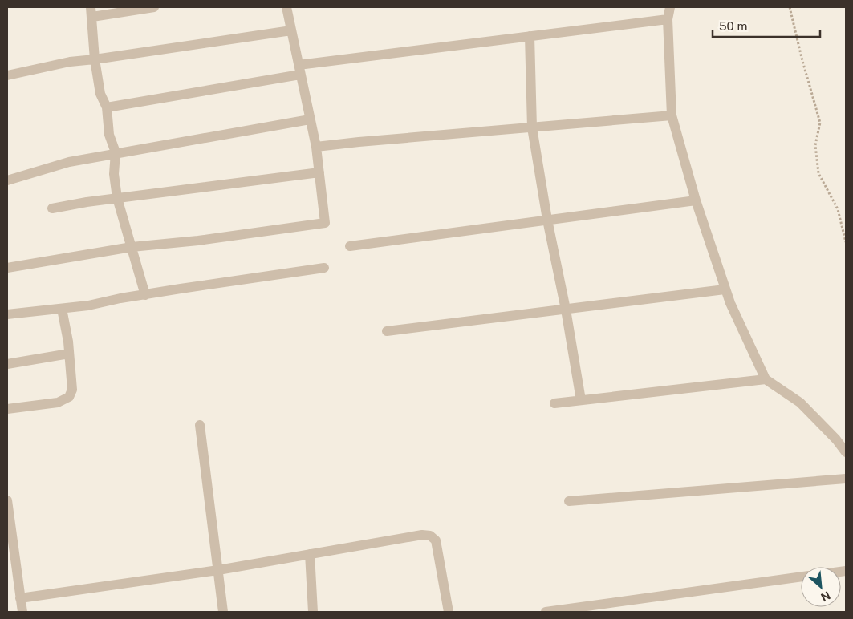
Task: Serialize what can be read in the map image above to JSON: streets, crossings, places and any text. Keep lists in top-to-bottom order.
{
  "scale_bar": "50 m",
  "north": "bottom right"
}
